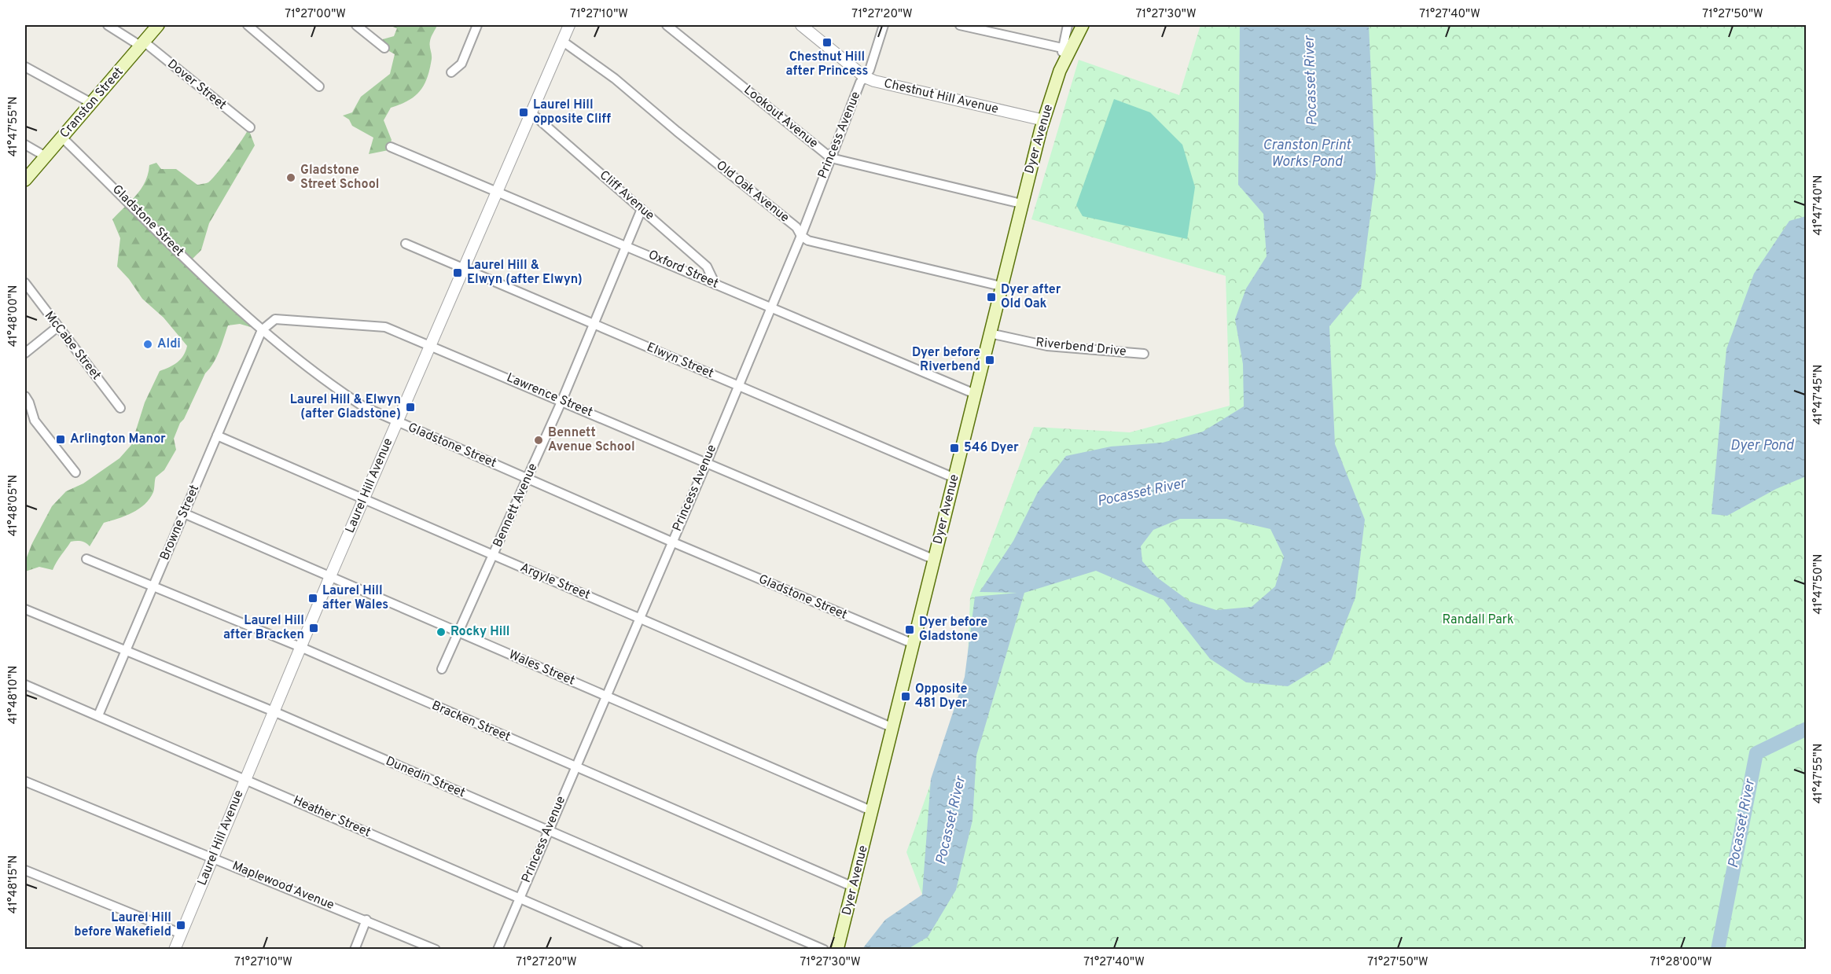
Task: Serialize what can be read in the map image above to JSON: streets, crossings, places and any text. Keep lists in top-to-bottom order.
{
  "streets": {
    "main road": ["Cranston Street", "Dyer Avenue"],
    "street": [
      "Dover Street",
      "Chestnut Hill Avenue",
      "Lookout Avenue",
      "Princess Avenue",
      "Old Oak Avenue",
      "Cliff Avenue",
      "Gladstone Street",
      "Oxford Street",
      "McCabe Street",
      "Riverbend Drive",
      "Elwyn Street",
      "Lawrence Street",
      "Laurel Hill Avenue",
      "Bennett Avenue",
      "Browne Street",
      "Argyle Street",
      "Wales Street",
      "Bracken Street",
      "Dunedin Street",
      "Heather Street",
      "Maplewood Avenue"
    ]
  },
  "crossings": [
    ["Dover Street", "Cranston Street"],
    ["Chestnut Hill Avenue", "Princess Avenue"],
    ["Chestnut Hill Avenue", "Dyer Avenue"],
    ["Cranston Street", "Gladstone Street"],
    ["Lookout Avenue", "Princess Avenue"],
    ["Lookout Avenue", "Dyer Avenue"],
    ["Princess Avenue", "Old Oak Avenue"],
    ["Princess Avenue", "Gladstone Street"],
    ["Princess Avenue", "Oxford Street"],
    ["Princess Avenue", "Elwyn Street"],
    ["Princess Avenue", "Lawrence Street"],
    ["Princess Avenue", "Argyle Street"],
    ["Princess Avenue", "Wales Street"],
    ["Princess Avenue", "Bracken Street"],
    ["Princess Avenue", "Dunedin Street"],
    ["Princess Avenue", "Heather Street"],
    ["Dyer Avenue", "Old Oak Avenue"],
    ["Dyer Avenue", "Gladstone Street"],
    ["Dyer Avenue", "Oxford Street"],
    ["Dyer Avenue", "Riverbend Drive"],
    ["Dyer Avenue", "Elwyn Street"],
    ["Dyer Avenue", "Lawrence Street"],
    ["Dyer Avenue", "Argyle Street"],
    ["Dyer Avenue", "Wales Street"],
    ["Dyer Avenue", "Bracken Street"],
    ["Old Oak Avenue", "Laurel Hill Avenue"],
    ["Cliff Avenue", "Oxford Street"],
    ["Cliff Avenue", "Laurel Hill Avenue"],
    ["Cliff Avenue", "Bennett Avenue"],
    ["Gladstone Street", "Lawrence Street"],
    ["Gladstone Street", "Laurel Hill Avenue"],
    ["Gladstone Street", "Bennett Avenue"],
    ["Gladstone Street", "Browne Street"],
    ["Oxford Street", "Laurel Hill Avenue"],
    ["Oxford Street", "Bennett Avenue"],
    ["Elwyn Street", "Laurel Hill Avenue"],
    ["Elwyn Street", "Bennett Avenue"],
    ["Lawrence Street", "Laurel Hill Avenue"],
    ["Lawrence Street", "Bennett Avenue"],
    ["Lawrence Street", "Browne Street"],
    ["Laurel Hill Avenue", "Argyle Street"],
    ["Laurel Hill Avenue", "Wales Street"],
    ["Laurel Hill Avenue", "Bracken Street"],
    ["Laurel Hill Avenue", "Dunedin Street"],
    ["Laurel Hill Avenue", "Heather Street"],
    ["Laurel Hill Avenue", "Maplewood Avenue"],
    ["Bennett Avenue", "Argyle Street"],
    ["Bennett Avenue", "Wales Street"],
    ["Browne Street", "Argyle Street"],
    ["Browne Street", "Wales Street"],
    ["Browne Street", "Bracken Street"],
    ["Browne Street", "Dunedin Street"],
    ["Browne Street", "Heather Street"]
  ],
  "water": ["Pocasset River", "Cranston Print Works Pond", "Dyer Pond"],
  "parks": ["Randall Park"],
  "places": {
    "transit": [
      "Chestnut Hill after Princess",
      "Laurel Hill opposite Cliff",
      "Laurel Hill & Elwyn (after Elwyn)",
      "Dyer after Old Oak",
      "Dyer before Riverbend",
      "Laurel Hill & Elwyn (after Gladstone)",
      "Arlington Manor",
      "546 Dyer",
      "Laurel Hill after Wales",
      "Laurel Hill after Bracken",
      "Dyer before Gladstone",
      "Opposite 481 Dyer",
      "Laurel Hill before Wakefield"
    ],
    "other": [
      "Gladstone Street School",
      "Aldi",
      "Bennett Avenue School",
      "Rocky Hill"
    ]
  },
  "coordinates": [
    "71°27'00\"W",
    "71°27'10\"W",
    "71°27'20\"W",
    "71°27'30\"W",
    "71°27'40\"W",
    "71°27'50\"W",
    "41°47'55\"N",
    "41°47'40\"N",
    "41°48'00\"N",
    "41°47'45\"N",
    "41°48'05\"N",
    "41°47'50\"N",
    "41°48'10\"N",
    "41°48'15\"N",
    "71°28'00\"W"
  ]
}
